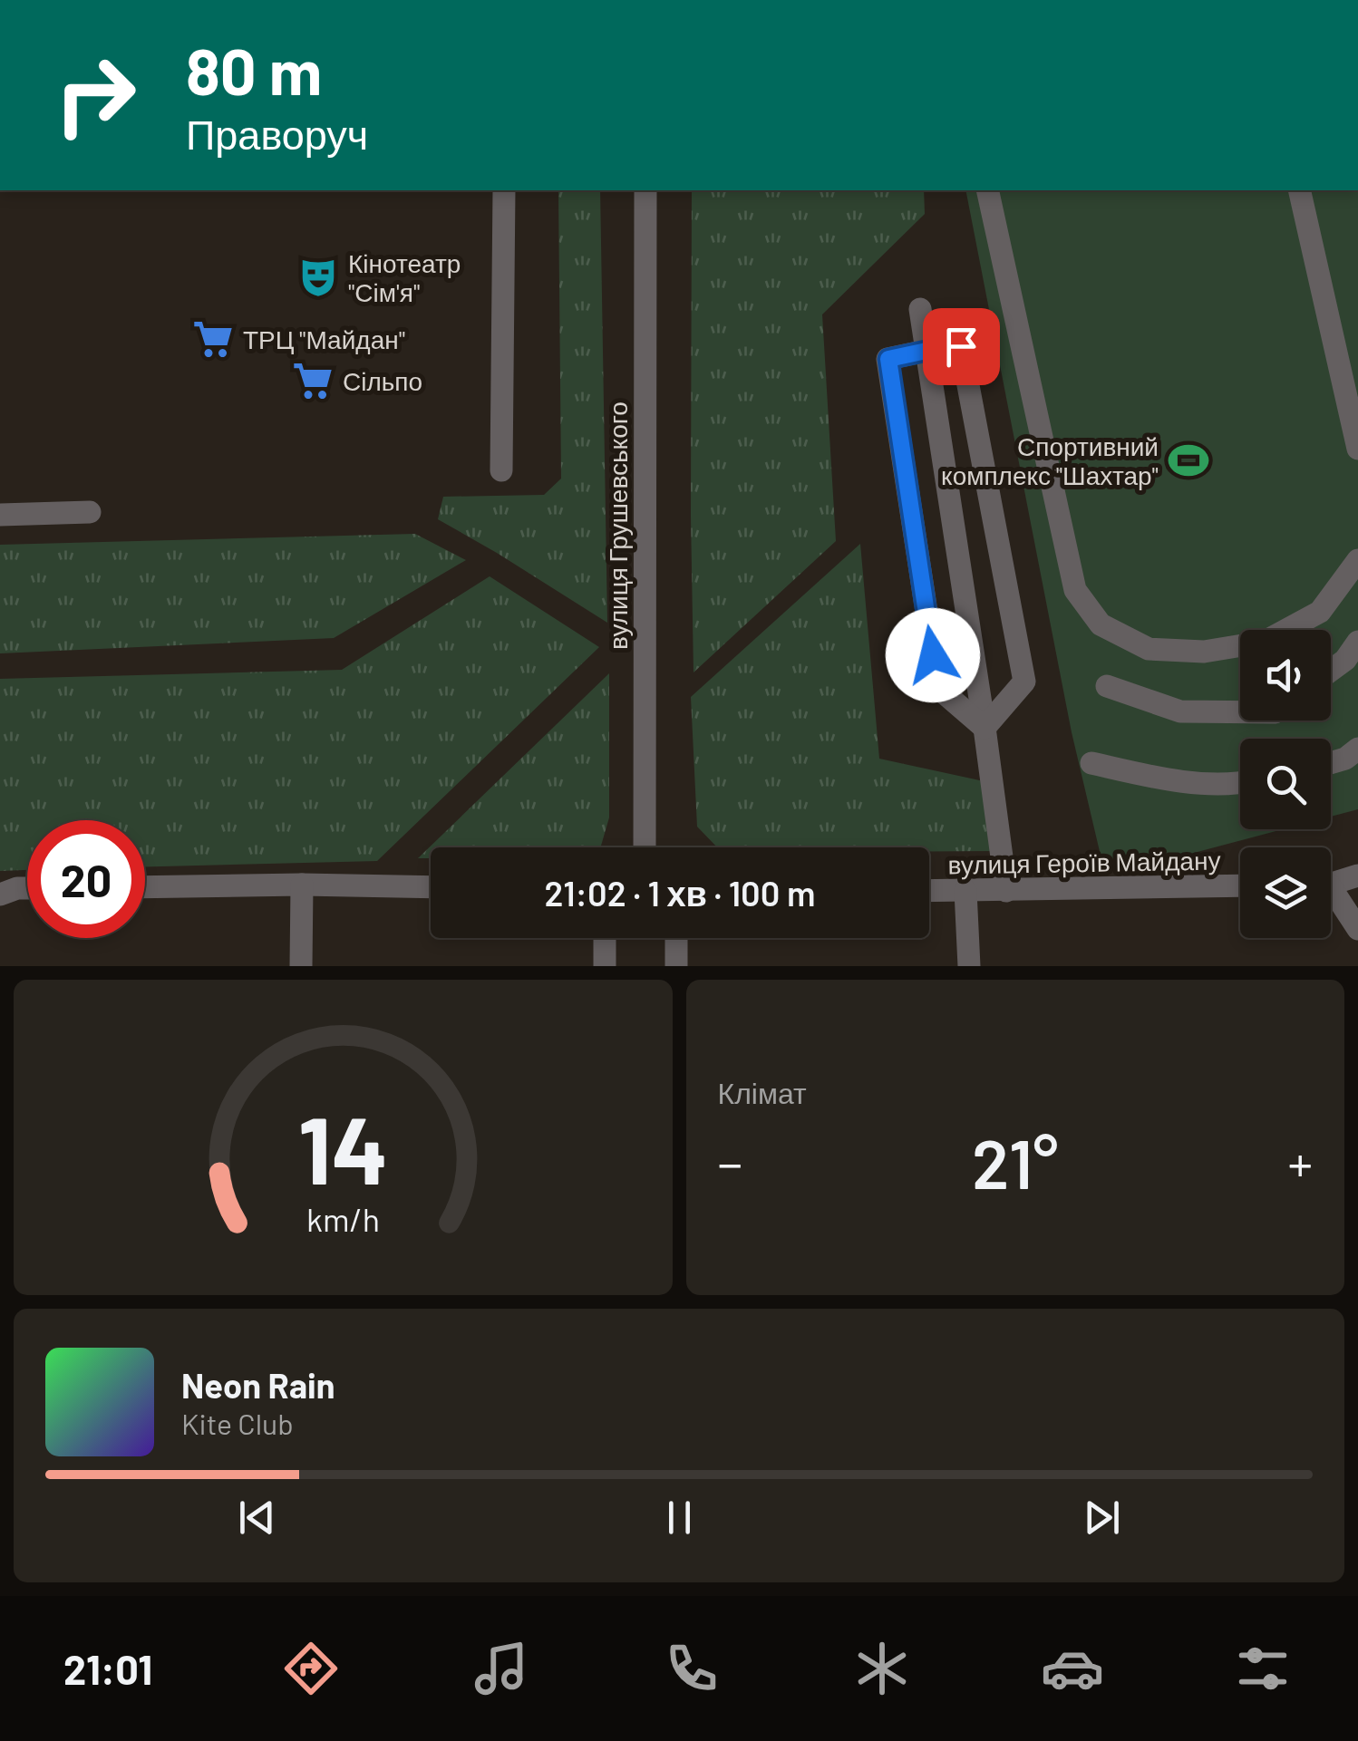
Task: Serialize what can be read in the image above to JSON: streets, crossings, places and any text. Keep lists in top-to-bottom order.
{
  "streets": {
    "street": ["вулиця Грушевського", "вулиця Героїв Майдану"]
  },
  "places": {
    "theatre": ["Кінотеатр \"Сім'я\""],
    "supermarket": ["ТРЦ \"Майдан\"", "Сільпо"],
    "sports": ["Спортивний комплекс \"Шахтар\""]
  },
  "page": {
    "turn": ["80 m", "Праворуч"],
    "limit": "20",
    "trip": "21:02 · 1 хв · 100 m",
    "tile": "Клімат",
    "heat": ["−", "21°", "+"],
    "song": ["Neon Rain", "Kite Club"],
    "tabs": "21:01",
    "gauge": ["14", "km/h"]
  }
}
